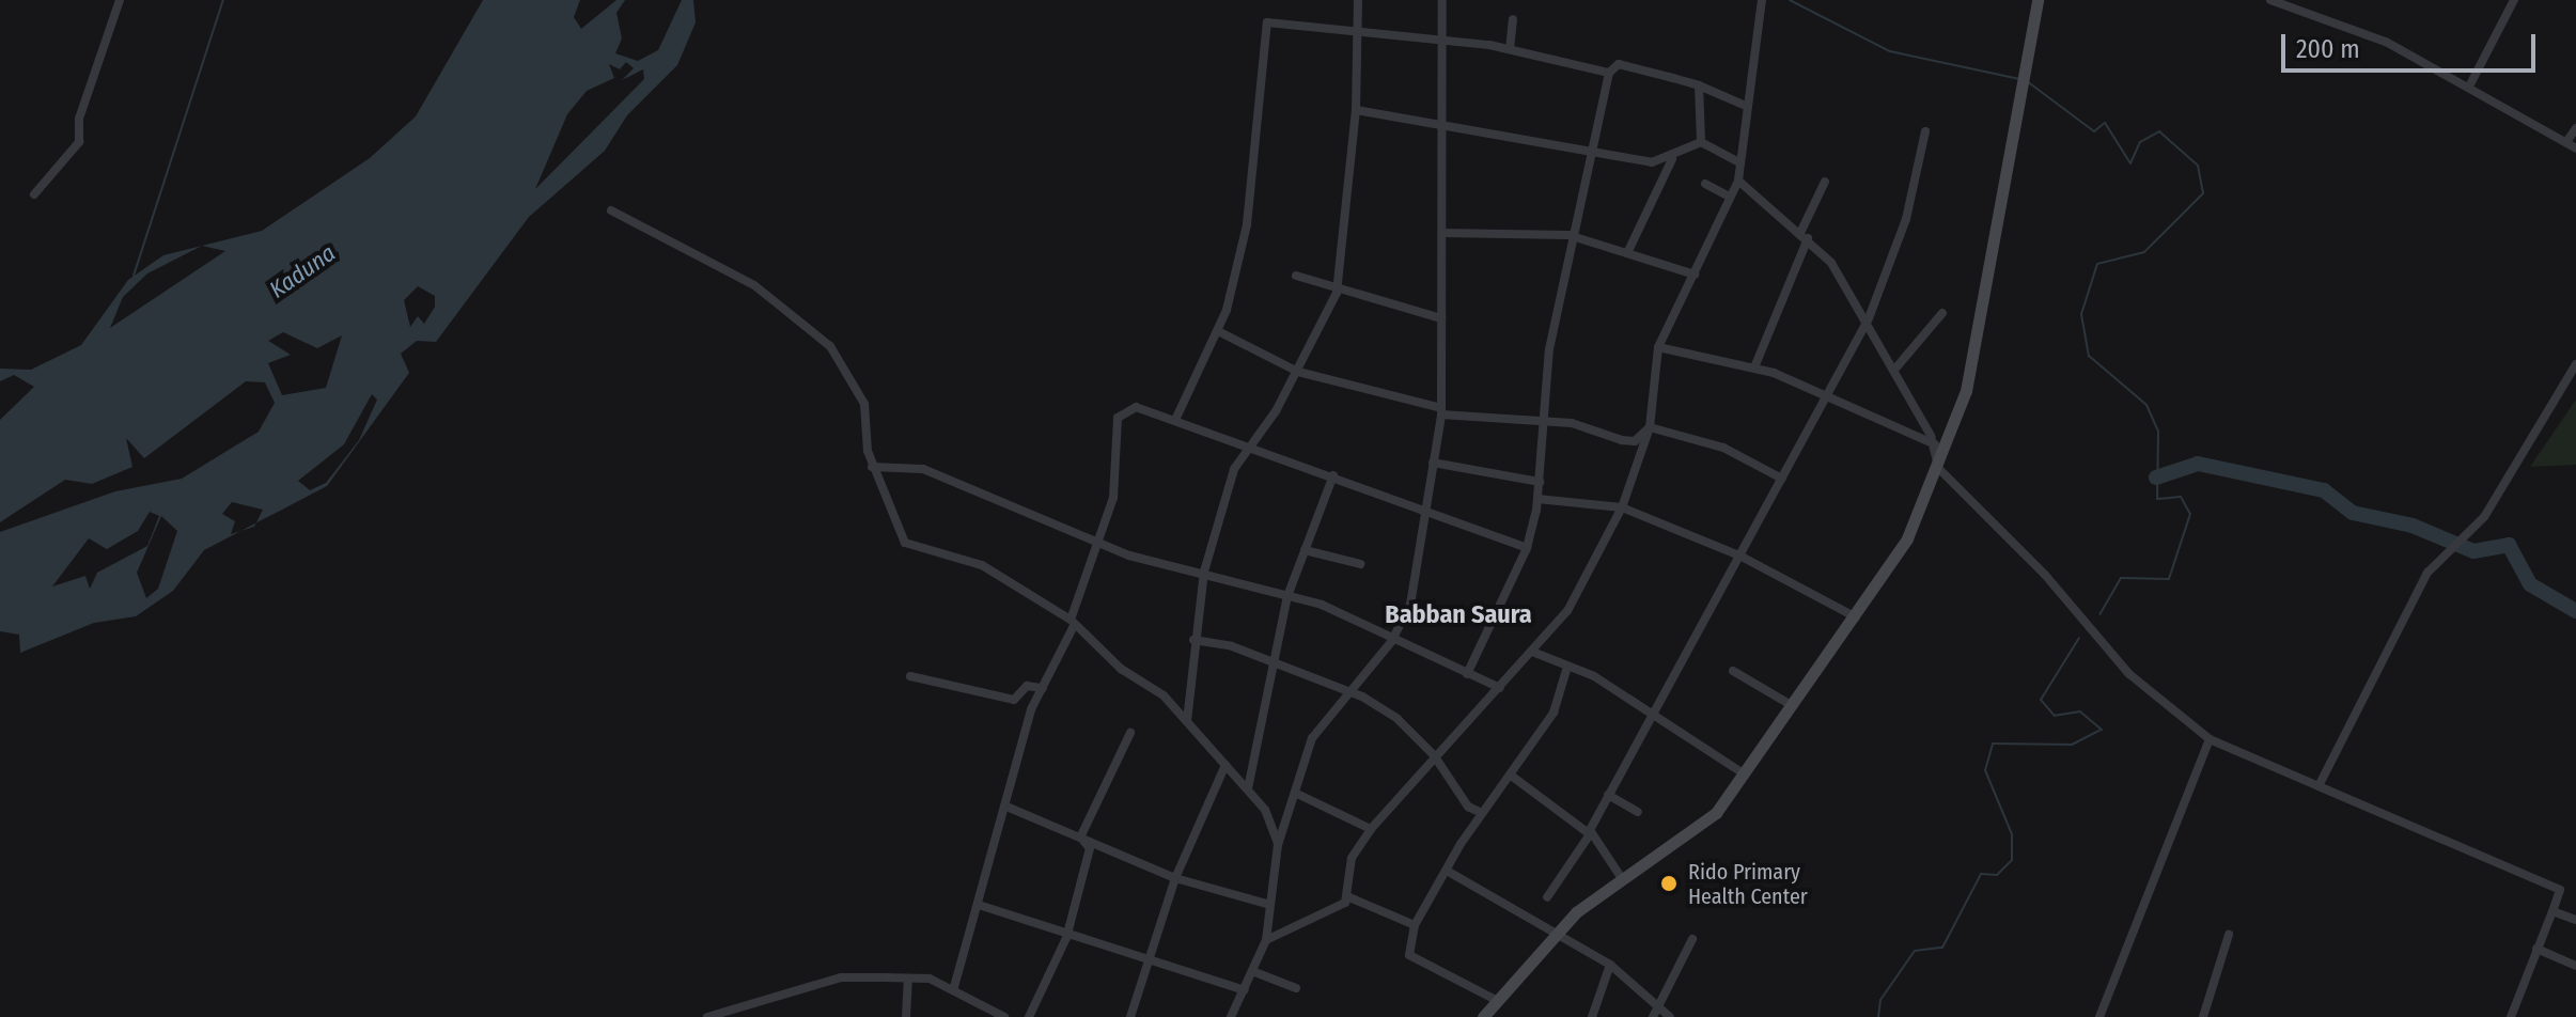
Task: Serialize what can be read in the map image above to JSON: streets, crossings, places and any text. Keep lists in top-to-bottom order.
{
  "districts": ["Babban Saura"],
  "water": ["Kaduna"],
  "places": ["Rido Primary Health Center"],
  "scale_bar": "200 m"
}
